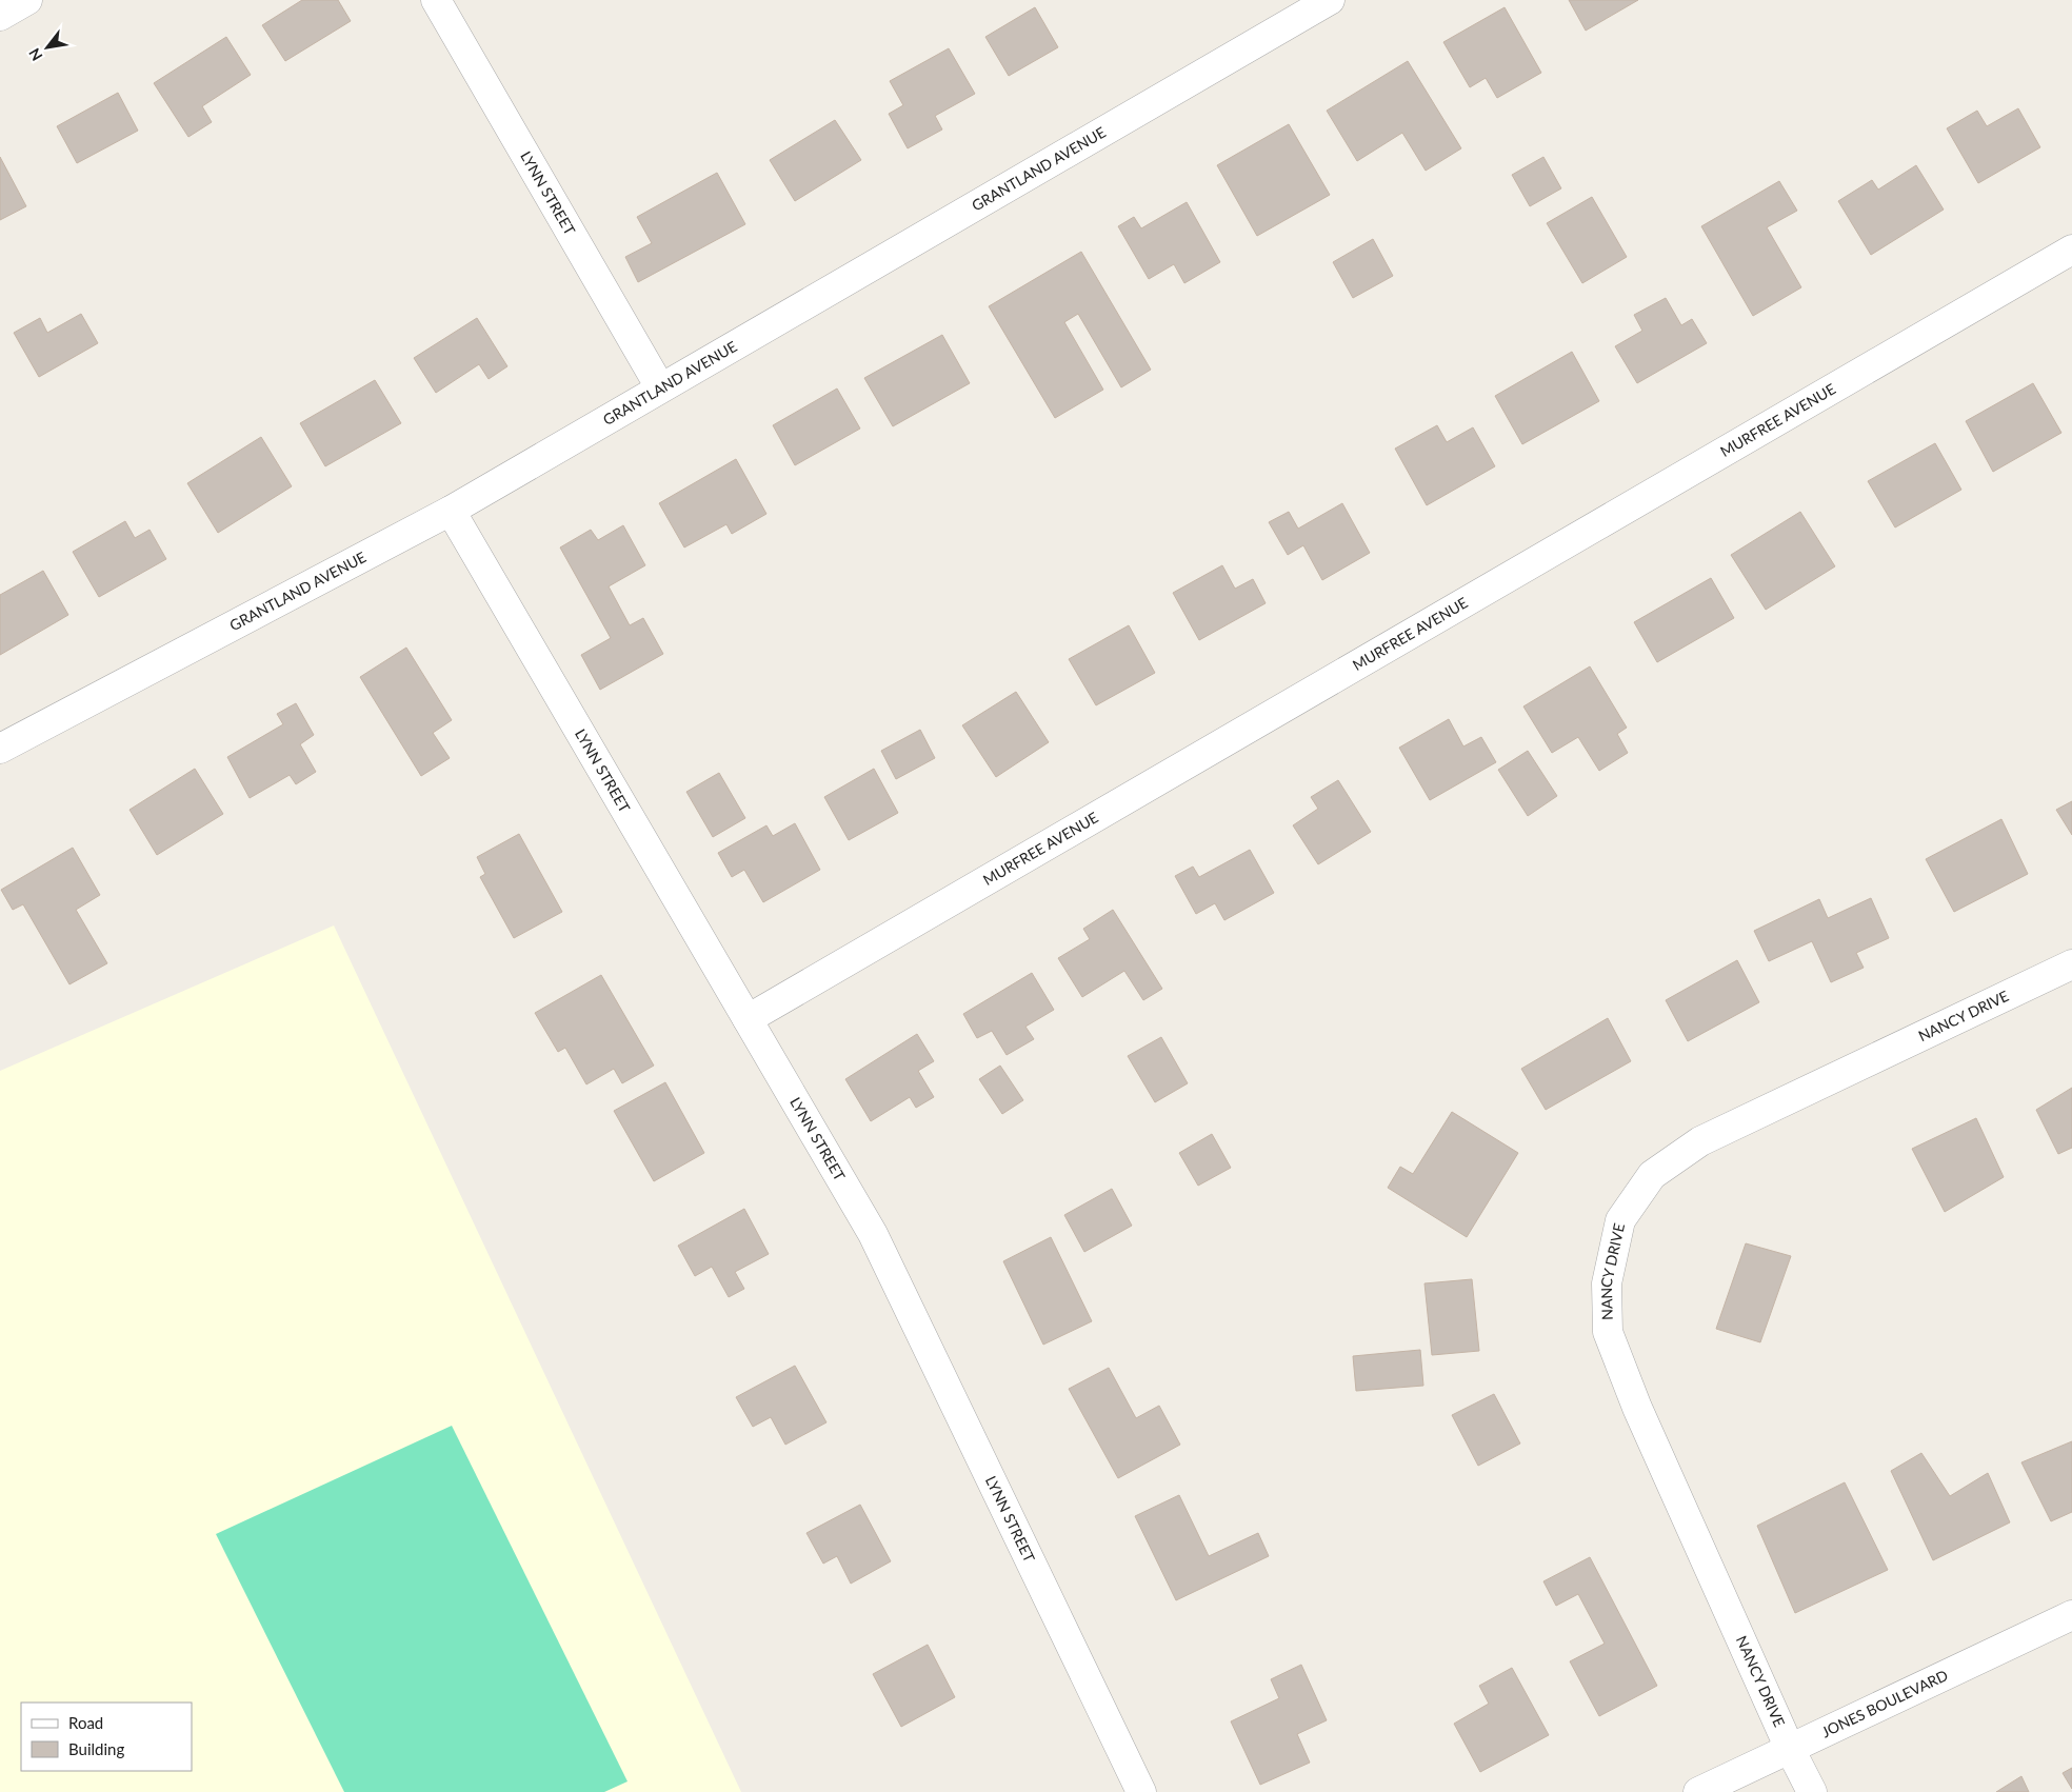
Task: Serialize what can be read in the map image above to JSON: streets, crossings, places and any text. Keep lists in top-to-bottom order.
{
  "streets": {
    "street": [
      "GRANTLAND AVENUE",
      "LYNN STREET",
      "MURFREE AVENUE",
      "NANCY DRIVE",
      "JONES BOULEVARD"
    ]
  },
  "crossings": [
    ["GRANTLAND AVENUE", "LYNN STREET"],
    ["LYNN STREET", "MURFREE AVENUE"],
    ["NANCY DRIVE", "JONES BOULEVARD"]
  ],
  "legend": ["Road", "Building"],
  "north": "bottom left"
}
